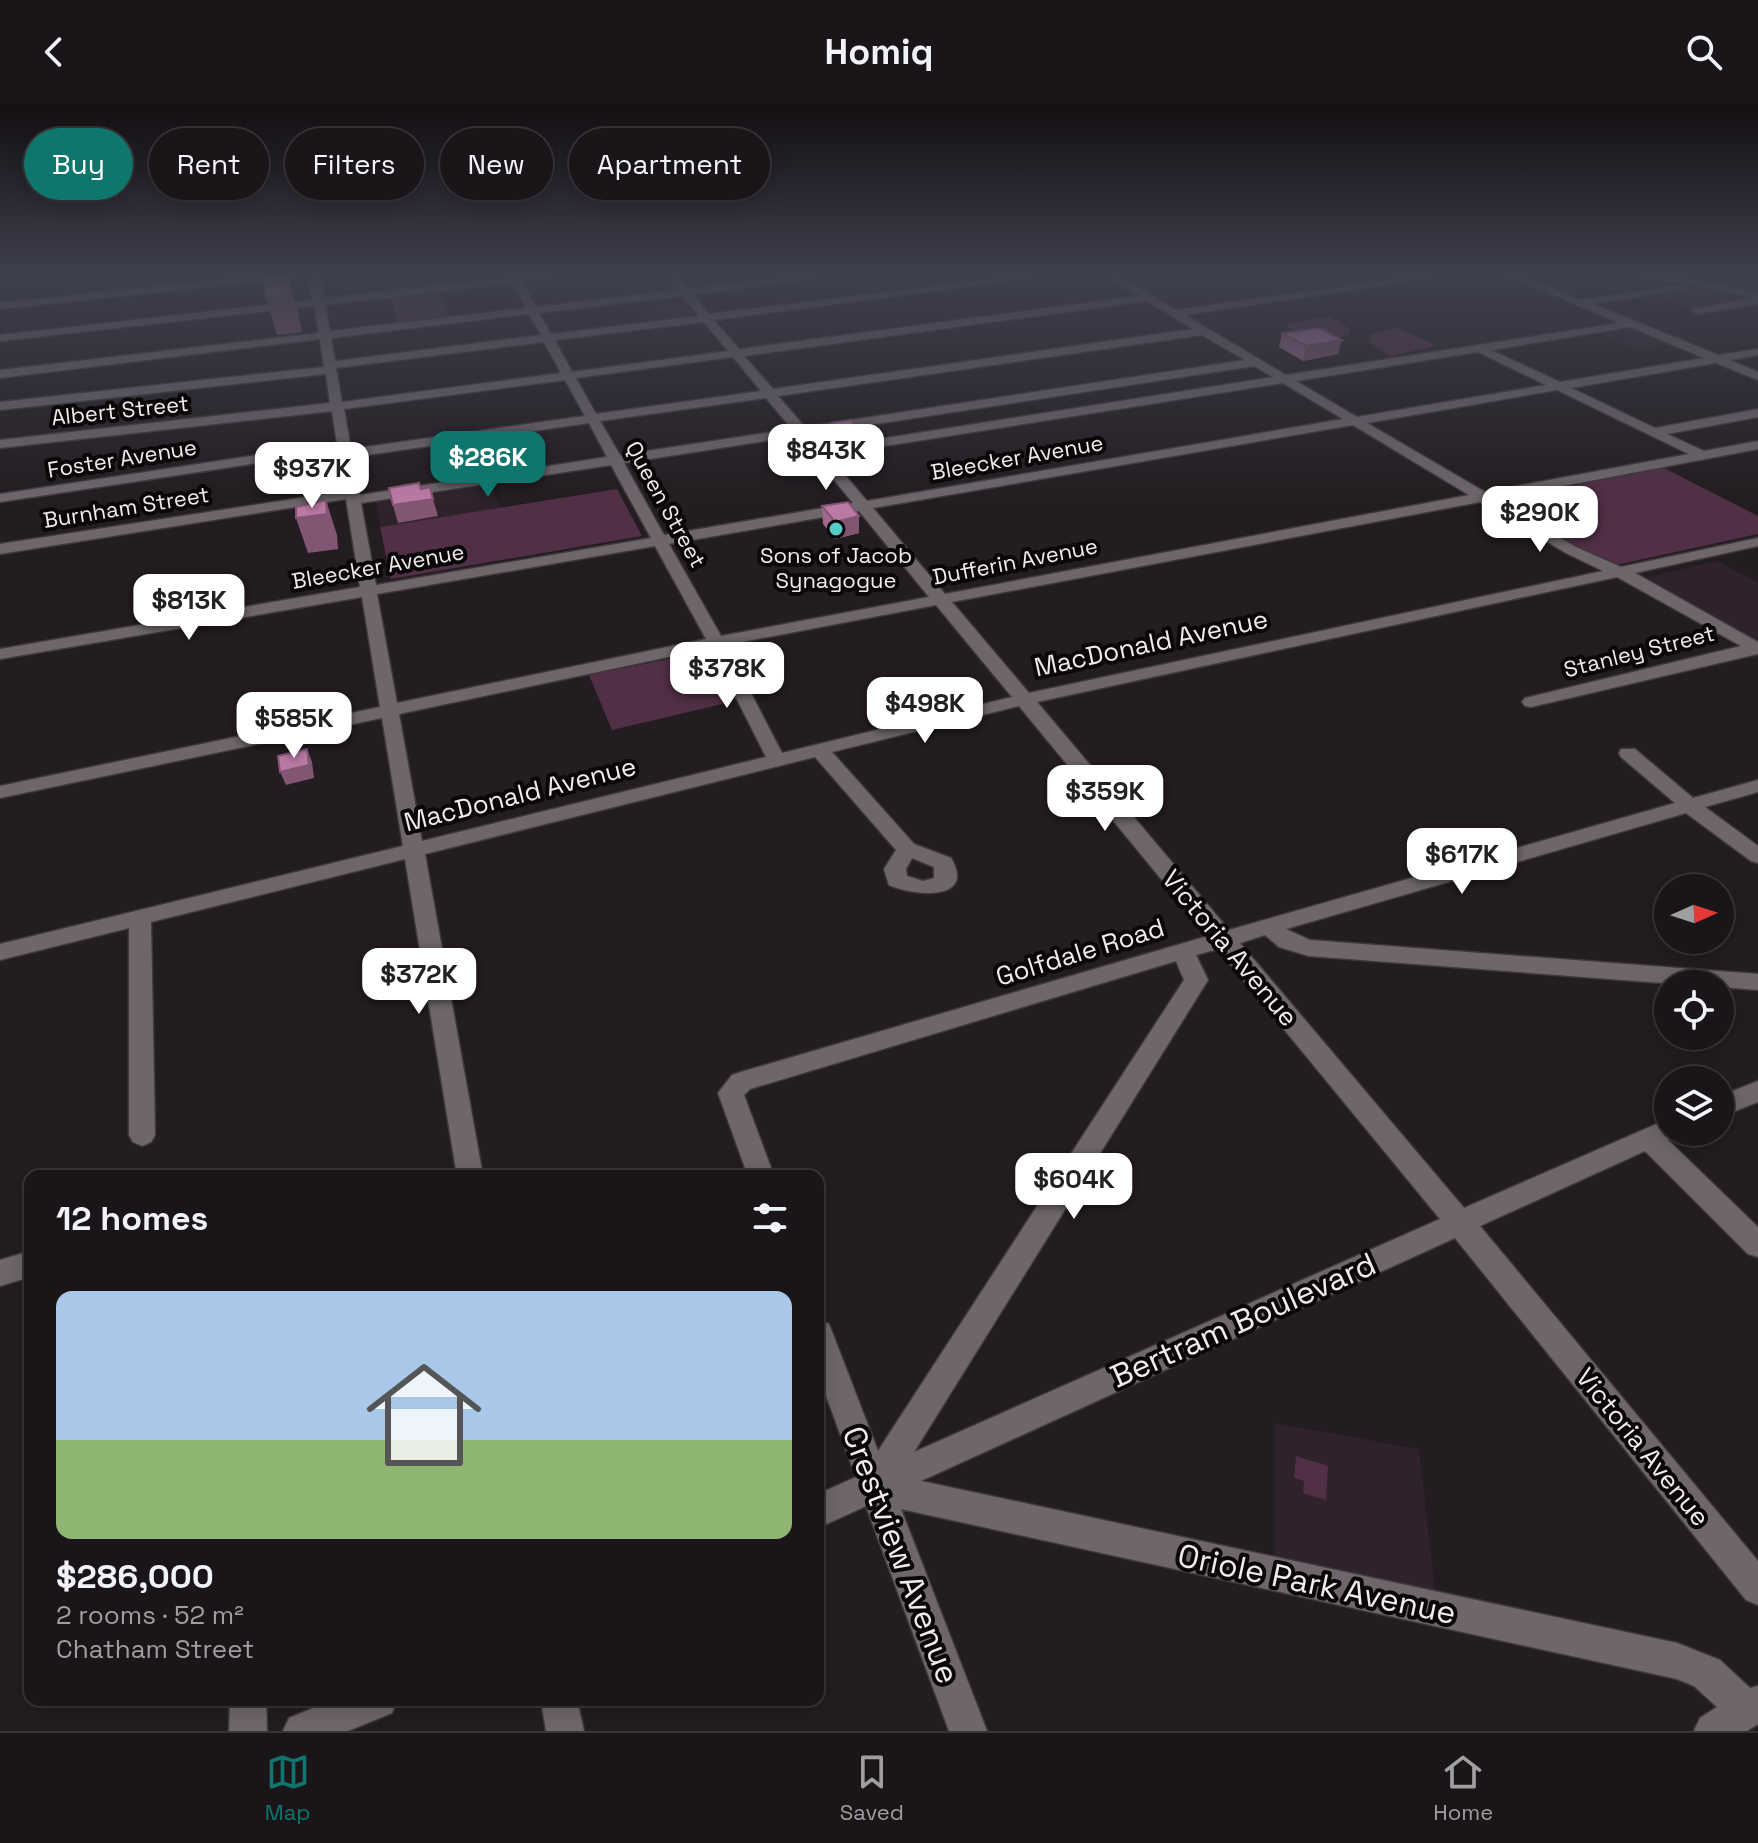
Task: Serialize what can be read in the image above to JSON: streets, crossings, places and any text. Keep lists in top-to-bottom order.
{
  "streets": {
    "street": [
      "Albert Street",
      "Bleecker Avenue",
      "Foster Avenue",
      "Queen Street",
      "Burnham Street",
      "Dufferin Avenue",
      "MacDonald Avenue",
      "Stanley Street",
      "Victoria Avenue",
      "Golfdale Road",
      "Bertram Boulevard",
      "Crestview Avenue",
      "Oriole Park Avenue"
    ]
  },
  "crossings": [
    ["Albert Street", "Queen Street"],
    ["Albert Street", "Victoria Avenue"],
    ["Bleecker Avenue", "Queen Street"],
    ["Bleecker Avenue", "Victoria Avenue"],
    ["Foster Avenue", "Queen Street"],
    ["Foster Avenue", "Victoria Avenue"],
    ["Queen Street", "Burnham Street"],
    ["Queen Street", "Dufferin Avenue"],
    ["Queen Street", "MacDonald Avenue"],
    ["Burnham Street", "Victoria Avenue"],
    ["Dufferin Avenue", "Victoria Avenue"],
    ["MacDonald Avenue", "Victoria Avenue"],
    ["Victoria Avenue", "Golfdale Road"],
    ["Victoria Avenue", "Bertram Boulevard"],
    ["Bertram Boulevard", "Crestview Avenue"],
    ["Bertram Boulevard", "Oriole Park Avenue"],
    ["Crestview Avenue", "Oriole Park Avenue"]
  ],
  "places": ["Sons of Jacob Synagogue"],
  "north": "right",
  "page": {
    "header": "Homiq",
    "chip": [
      "Buy",
      "Rent",
      "Filters",
      "New",
      "Apartment"
    ],
    "price": [
      "$843K",
      "$286K",
      "$937K",
      "$290K",
      "$813K",
      "$378K",
      "$498K",
      "$585K",
      "$359K",
      "$617K",
      "$372K",
      "$604K"
    ],
    "heading": "12 homes",
    "list": [
      {
        "name": "$286,000",
        "note": "2 rooms · 52 m² · Chatham Street"
      }
    ],
    "tabs": ["Map", "Saved", "Home"]
  }
}
